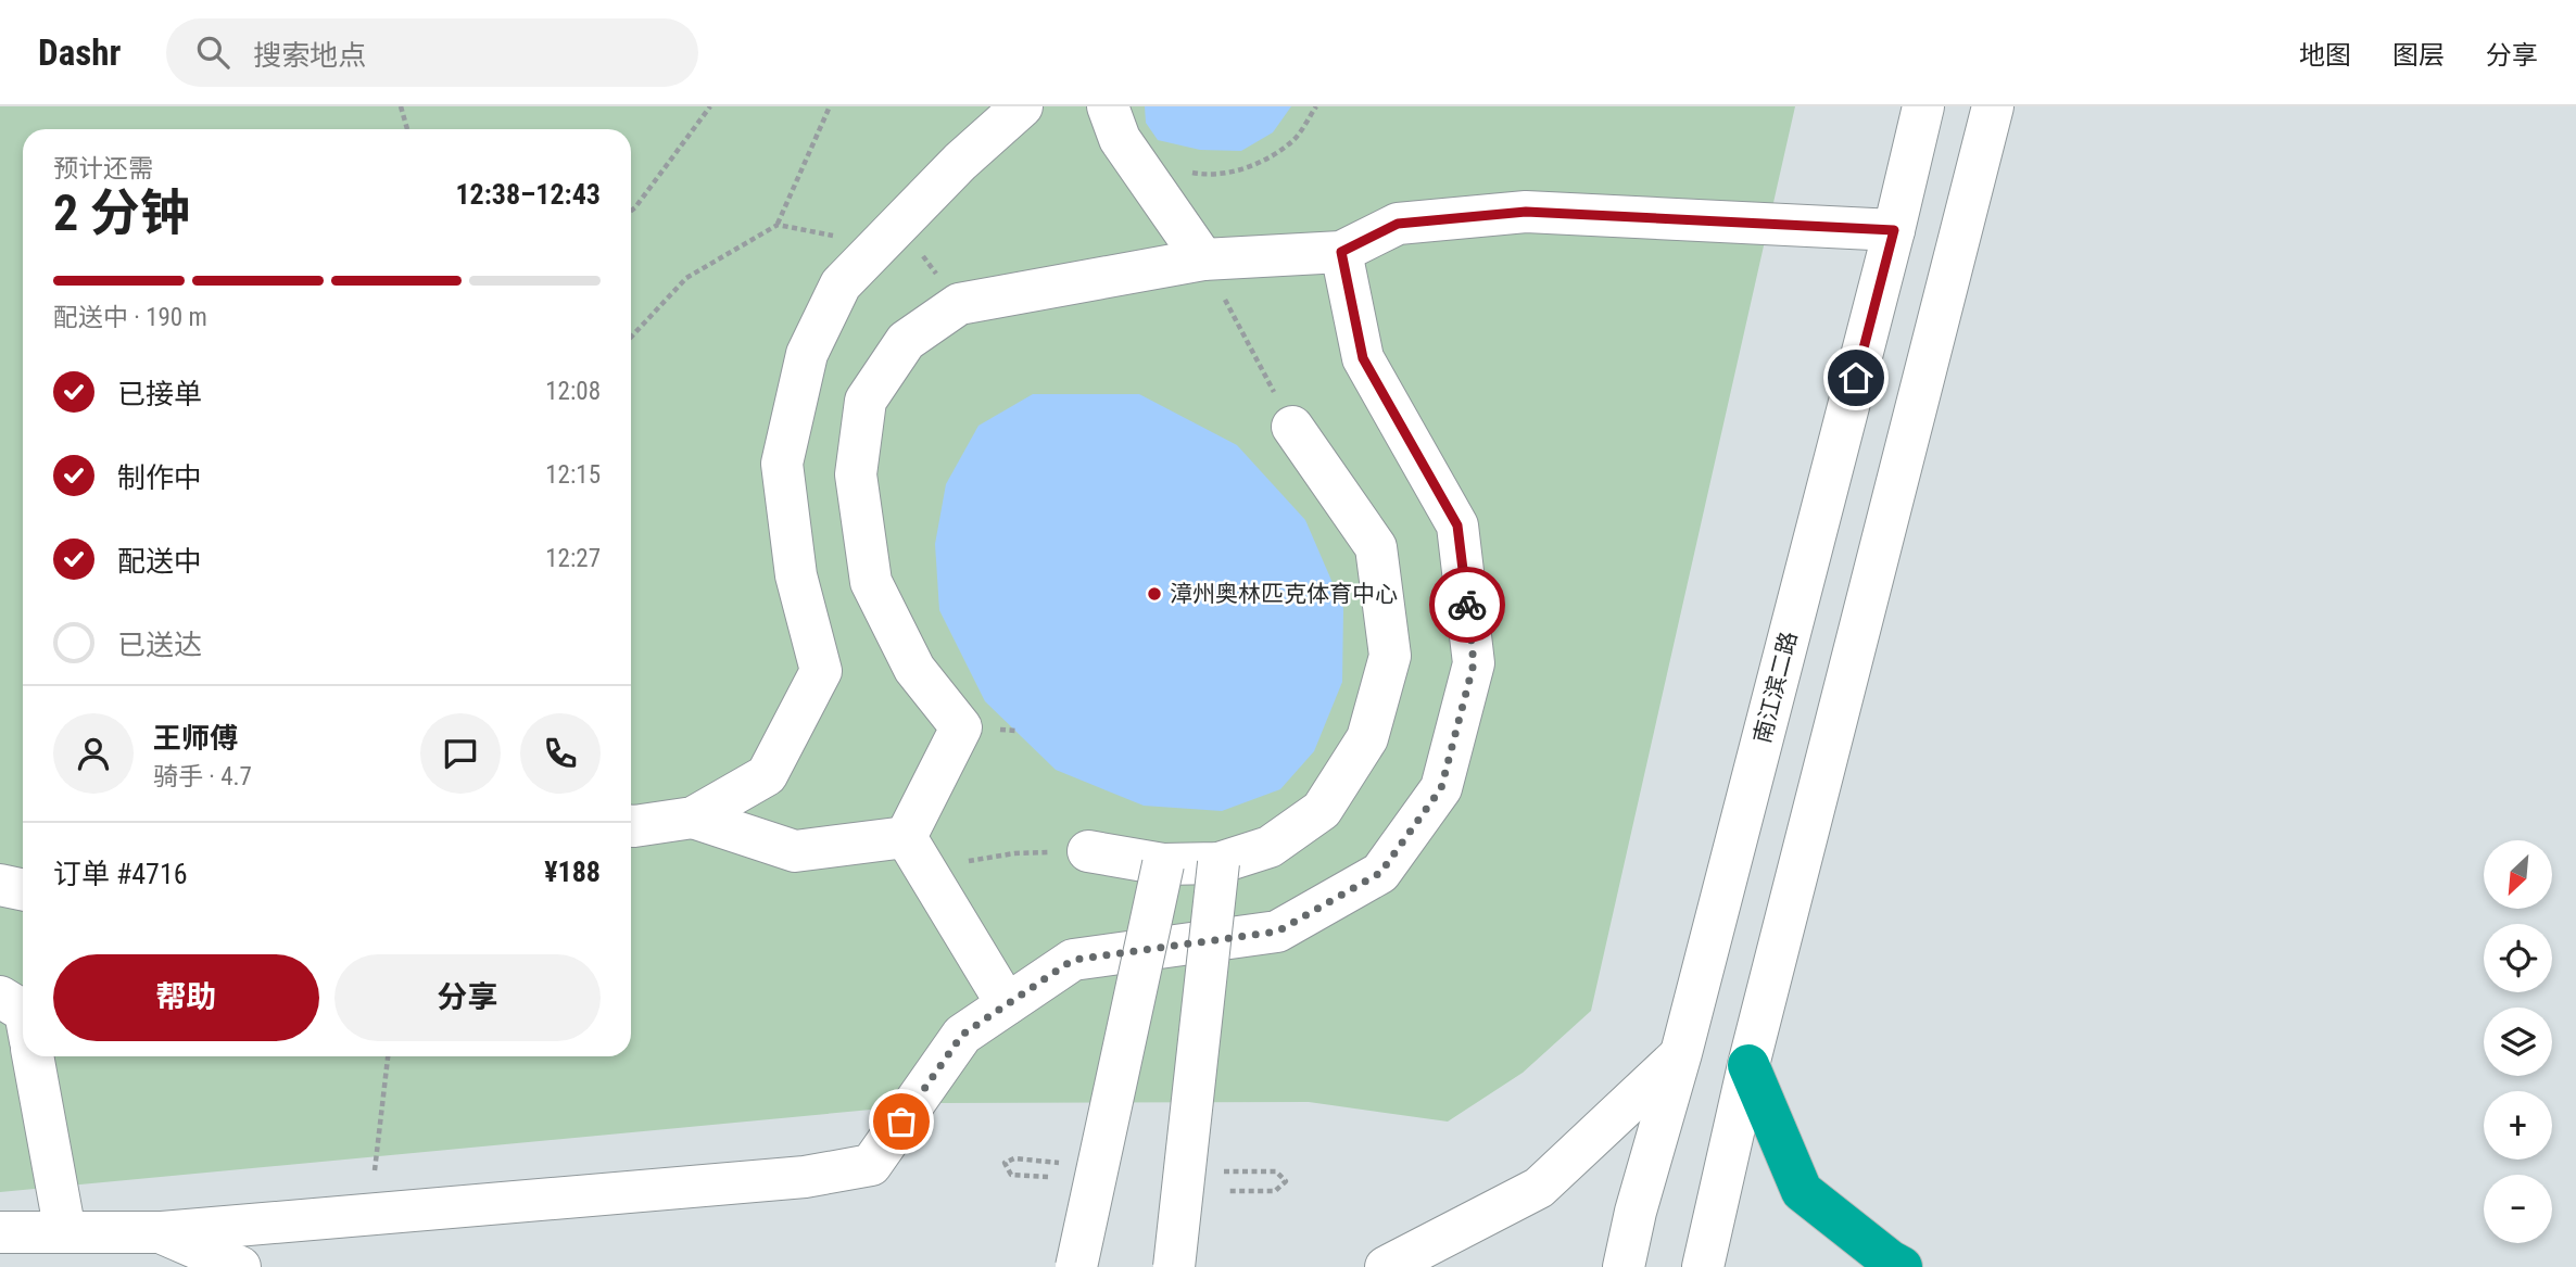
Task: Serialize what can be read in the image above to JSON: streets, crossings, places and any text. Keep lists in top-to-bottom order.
{
  "streets": {
    "street": ["南江滨二路"]
  },
  "places": ["漳州奥林匹克体育中心"],
  "north": "bottom left",
  "page": {
    "header": "Dashr",
    "search": "搜索地点",
    "nav": ["地图", "图层", "分享"],
    "heading": ["2 分钟", "预计还需", "12:38–12:43"],
    "panel": [
      "王师傅",
      "骑手 · 4.7",
      "订单 #4716",
      "¥188"
    ],
    "bar": "配送中 · 190 m",
    "list": [
      ["已接单", "12:08"],
      ["制作中", "12:15"],
      ["配送中", "12:27"],
      "已送达"
    ],
    "map_buttons": ["+", "−"],
    "buttons": ["帮助", "分享"]
  }
}
